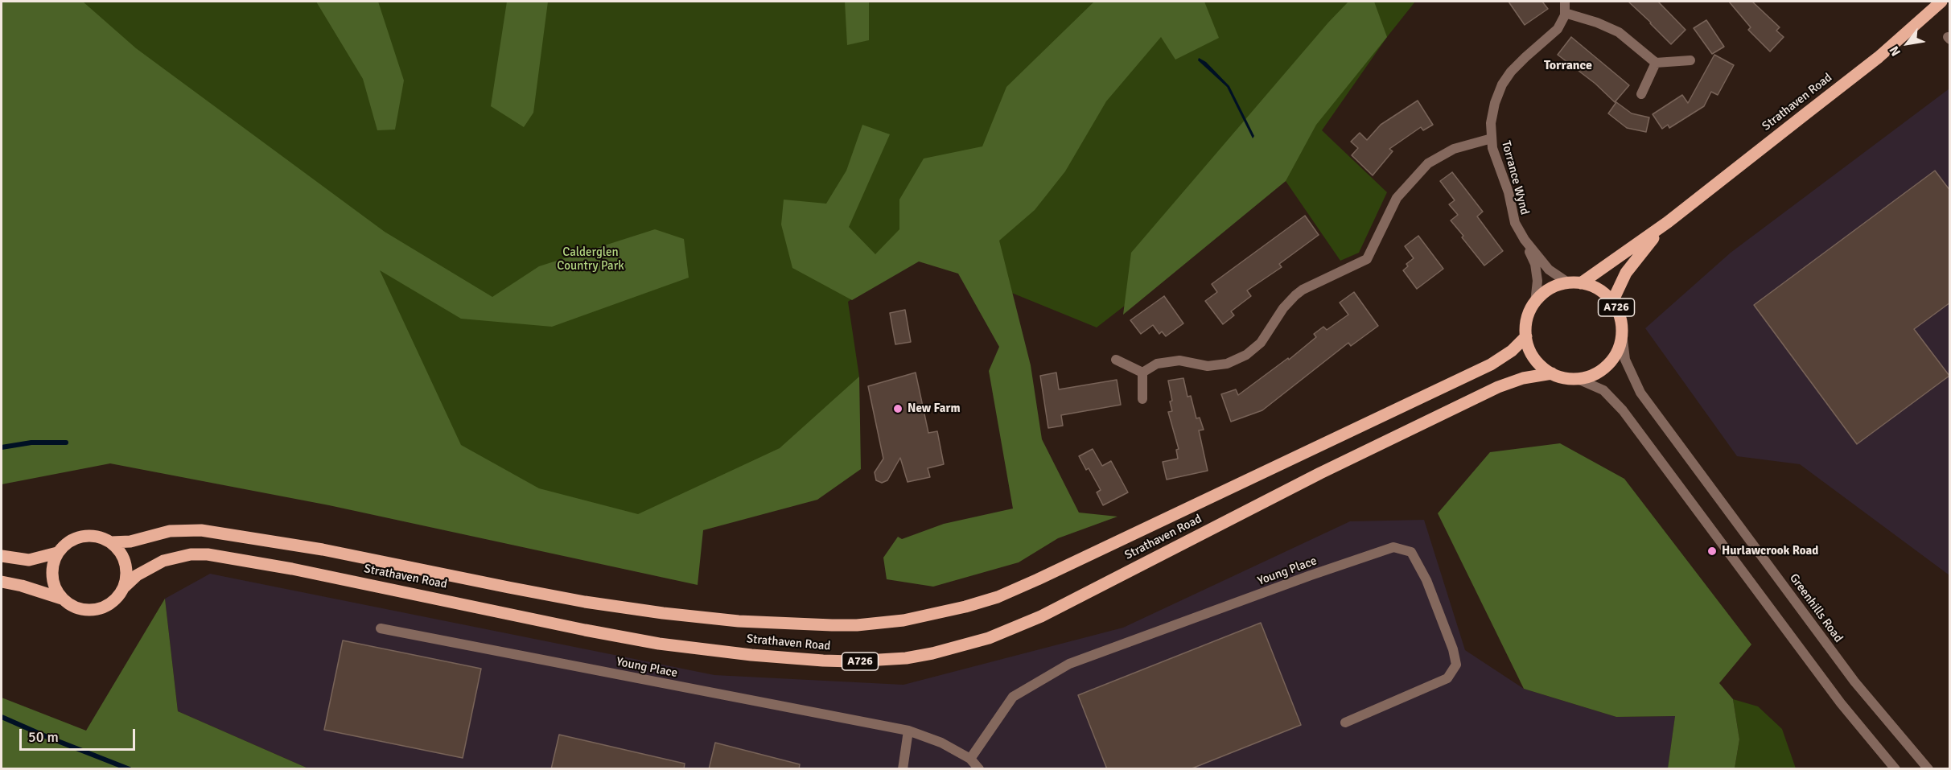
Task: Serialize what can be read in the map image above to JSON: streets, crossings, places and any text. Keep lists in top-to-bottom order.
{
  "streets": {
    "main road": ["Strathaven Road", "A726"],
    "street": ["Torrance Wynd", "Young Place", "Greenhills Road"]
  },
  "crossings": [
    ["Strathaven Road", "Torrance Wynd"],
    ["Strathaven Road", "A726"],
    ["Strathaven Road", "Greenhills Road"],
    ["Torrance Wynd", "A726"],
    ["Torrance Wynd", "Greenhills Road"],
    ["A726", "Greenhills Road"]
  ],
  "districts": ["Torrance"],
  "parks": ["Calderglen Country Park"],
  "places": ["New Farm", "Hurlawcrook Road"],
  "scale_bar": "50 m",
  "north": "bottom left"
}
